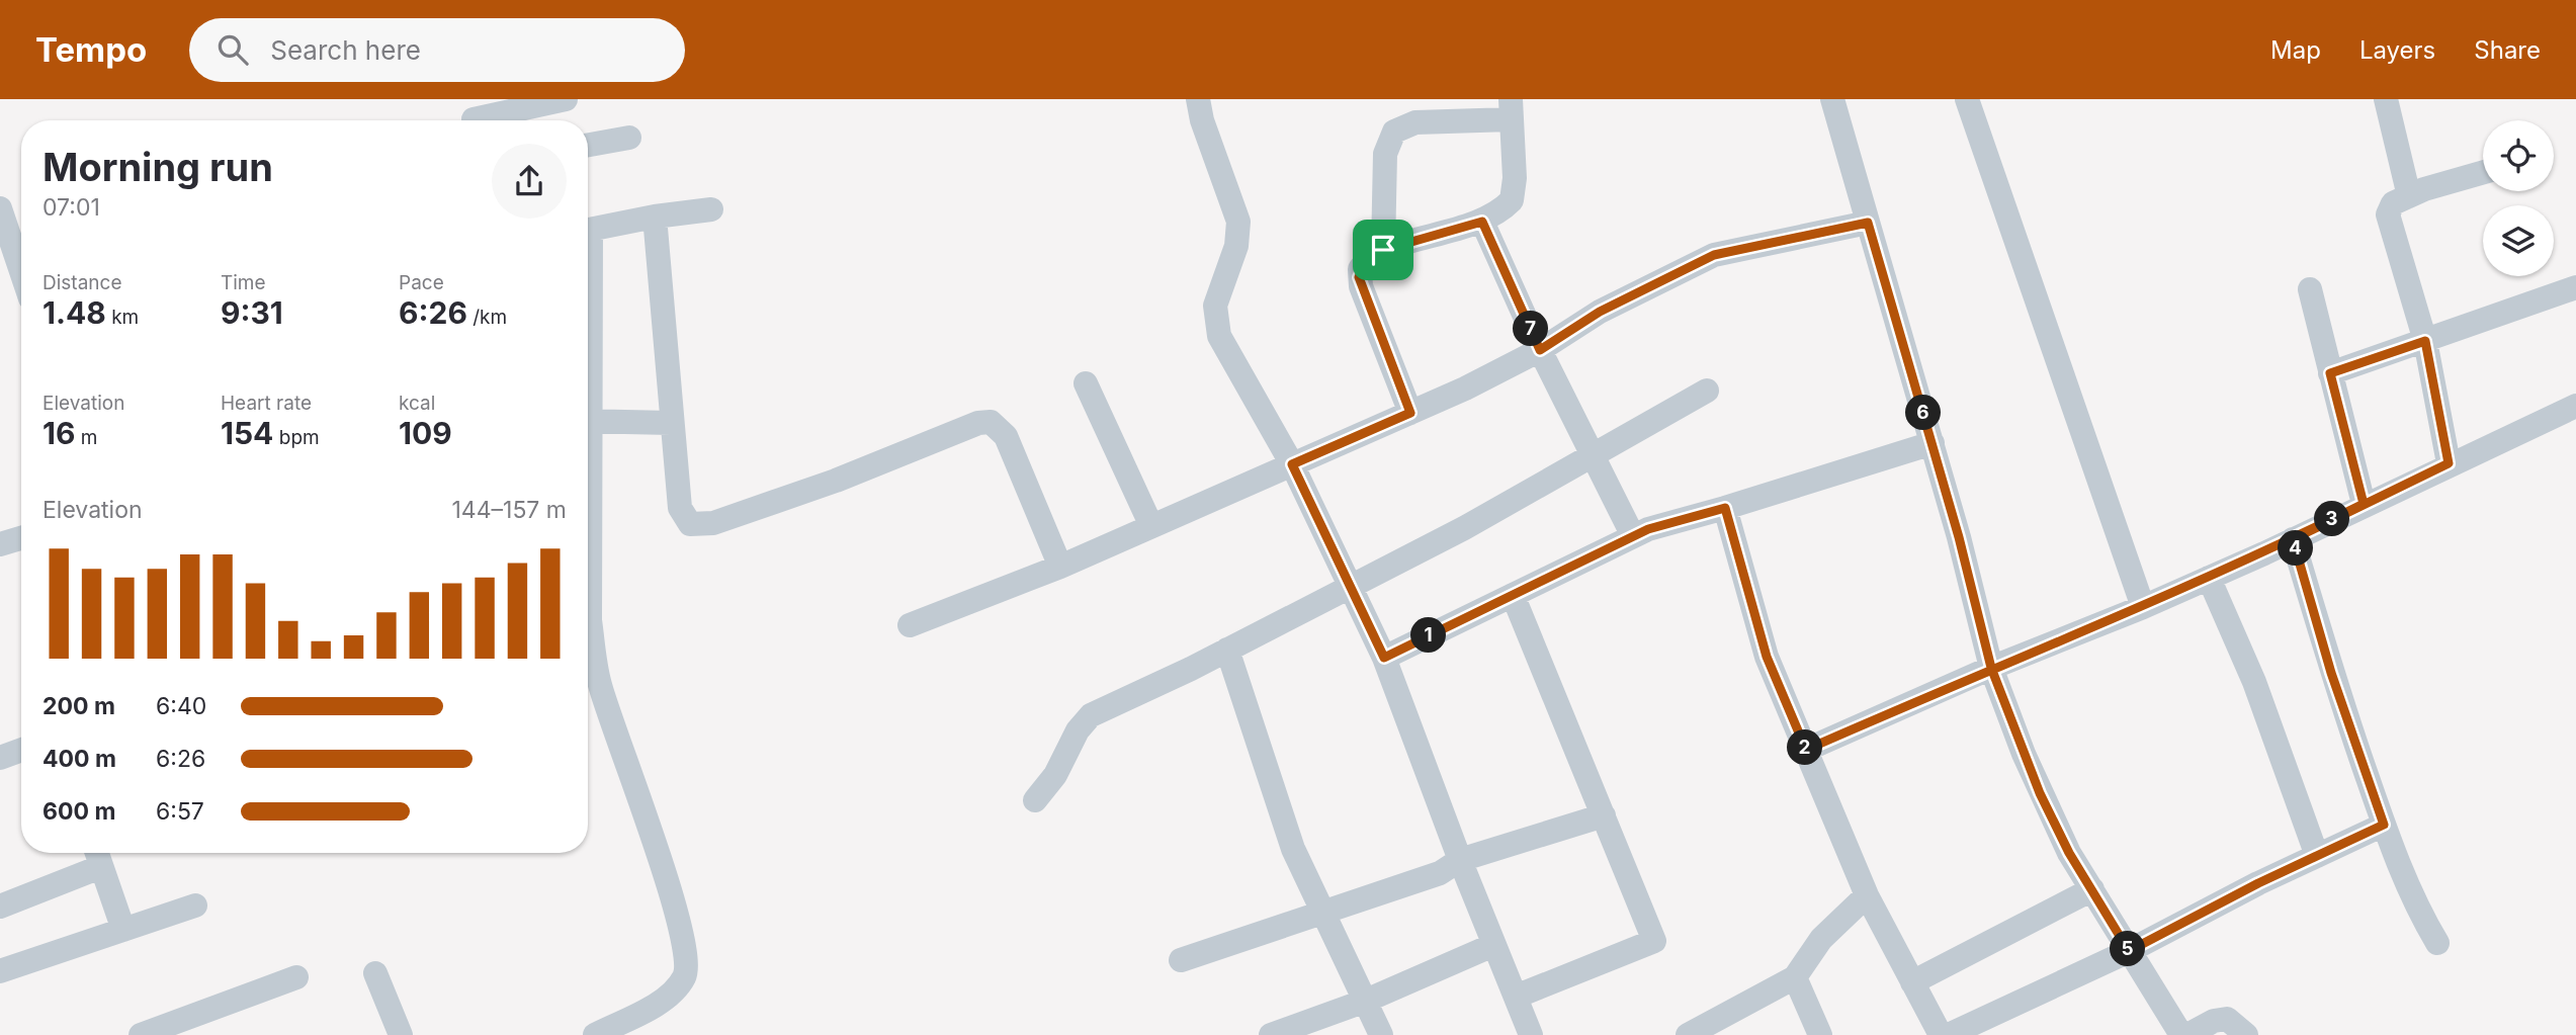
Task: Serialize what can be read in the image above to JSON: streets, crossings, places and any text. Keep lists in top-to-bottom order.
{
  "page": {
    "header": "Tempo",
    "search": "Search here",
    "nav": ["Map", "Layers", "Share"],
    "heading": ["Morning run", "07:01"],
    "stats": [
      ["Distance", "1.48 km"],
      ["Time", "9:31"],
      ["Pace", "6:26 /km"],
      ["Elevation", "16 m"],
      ["Heart rate", "154 bpm"],
      ["kcal", "109"]
    ],
    "pins": [
      "7",
      "6",
      "3",
      "4",
      "1",
      "2",
      "5"
    ],
    "chart": ["Elevation", "144–157 m"],
    "list": [
      {
        "name": "200 m",
        "note": "6:40"
      },
      {
        "name": "400 m",
        "note": "6:26"
      },
      {
        "name": "600 m",
        "note": "6:57"
      }
    ]
  }
}
